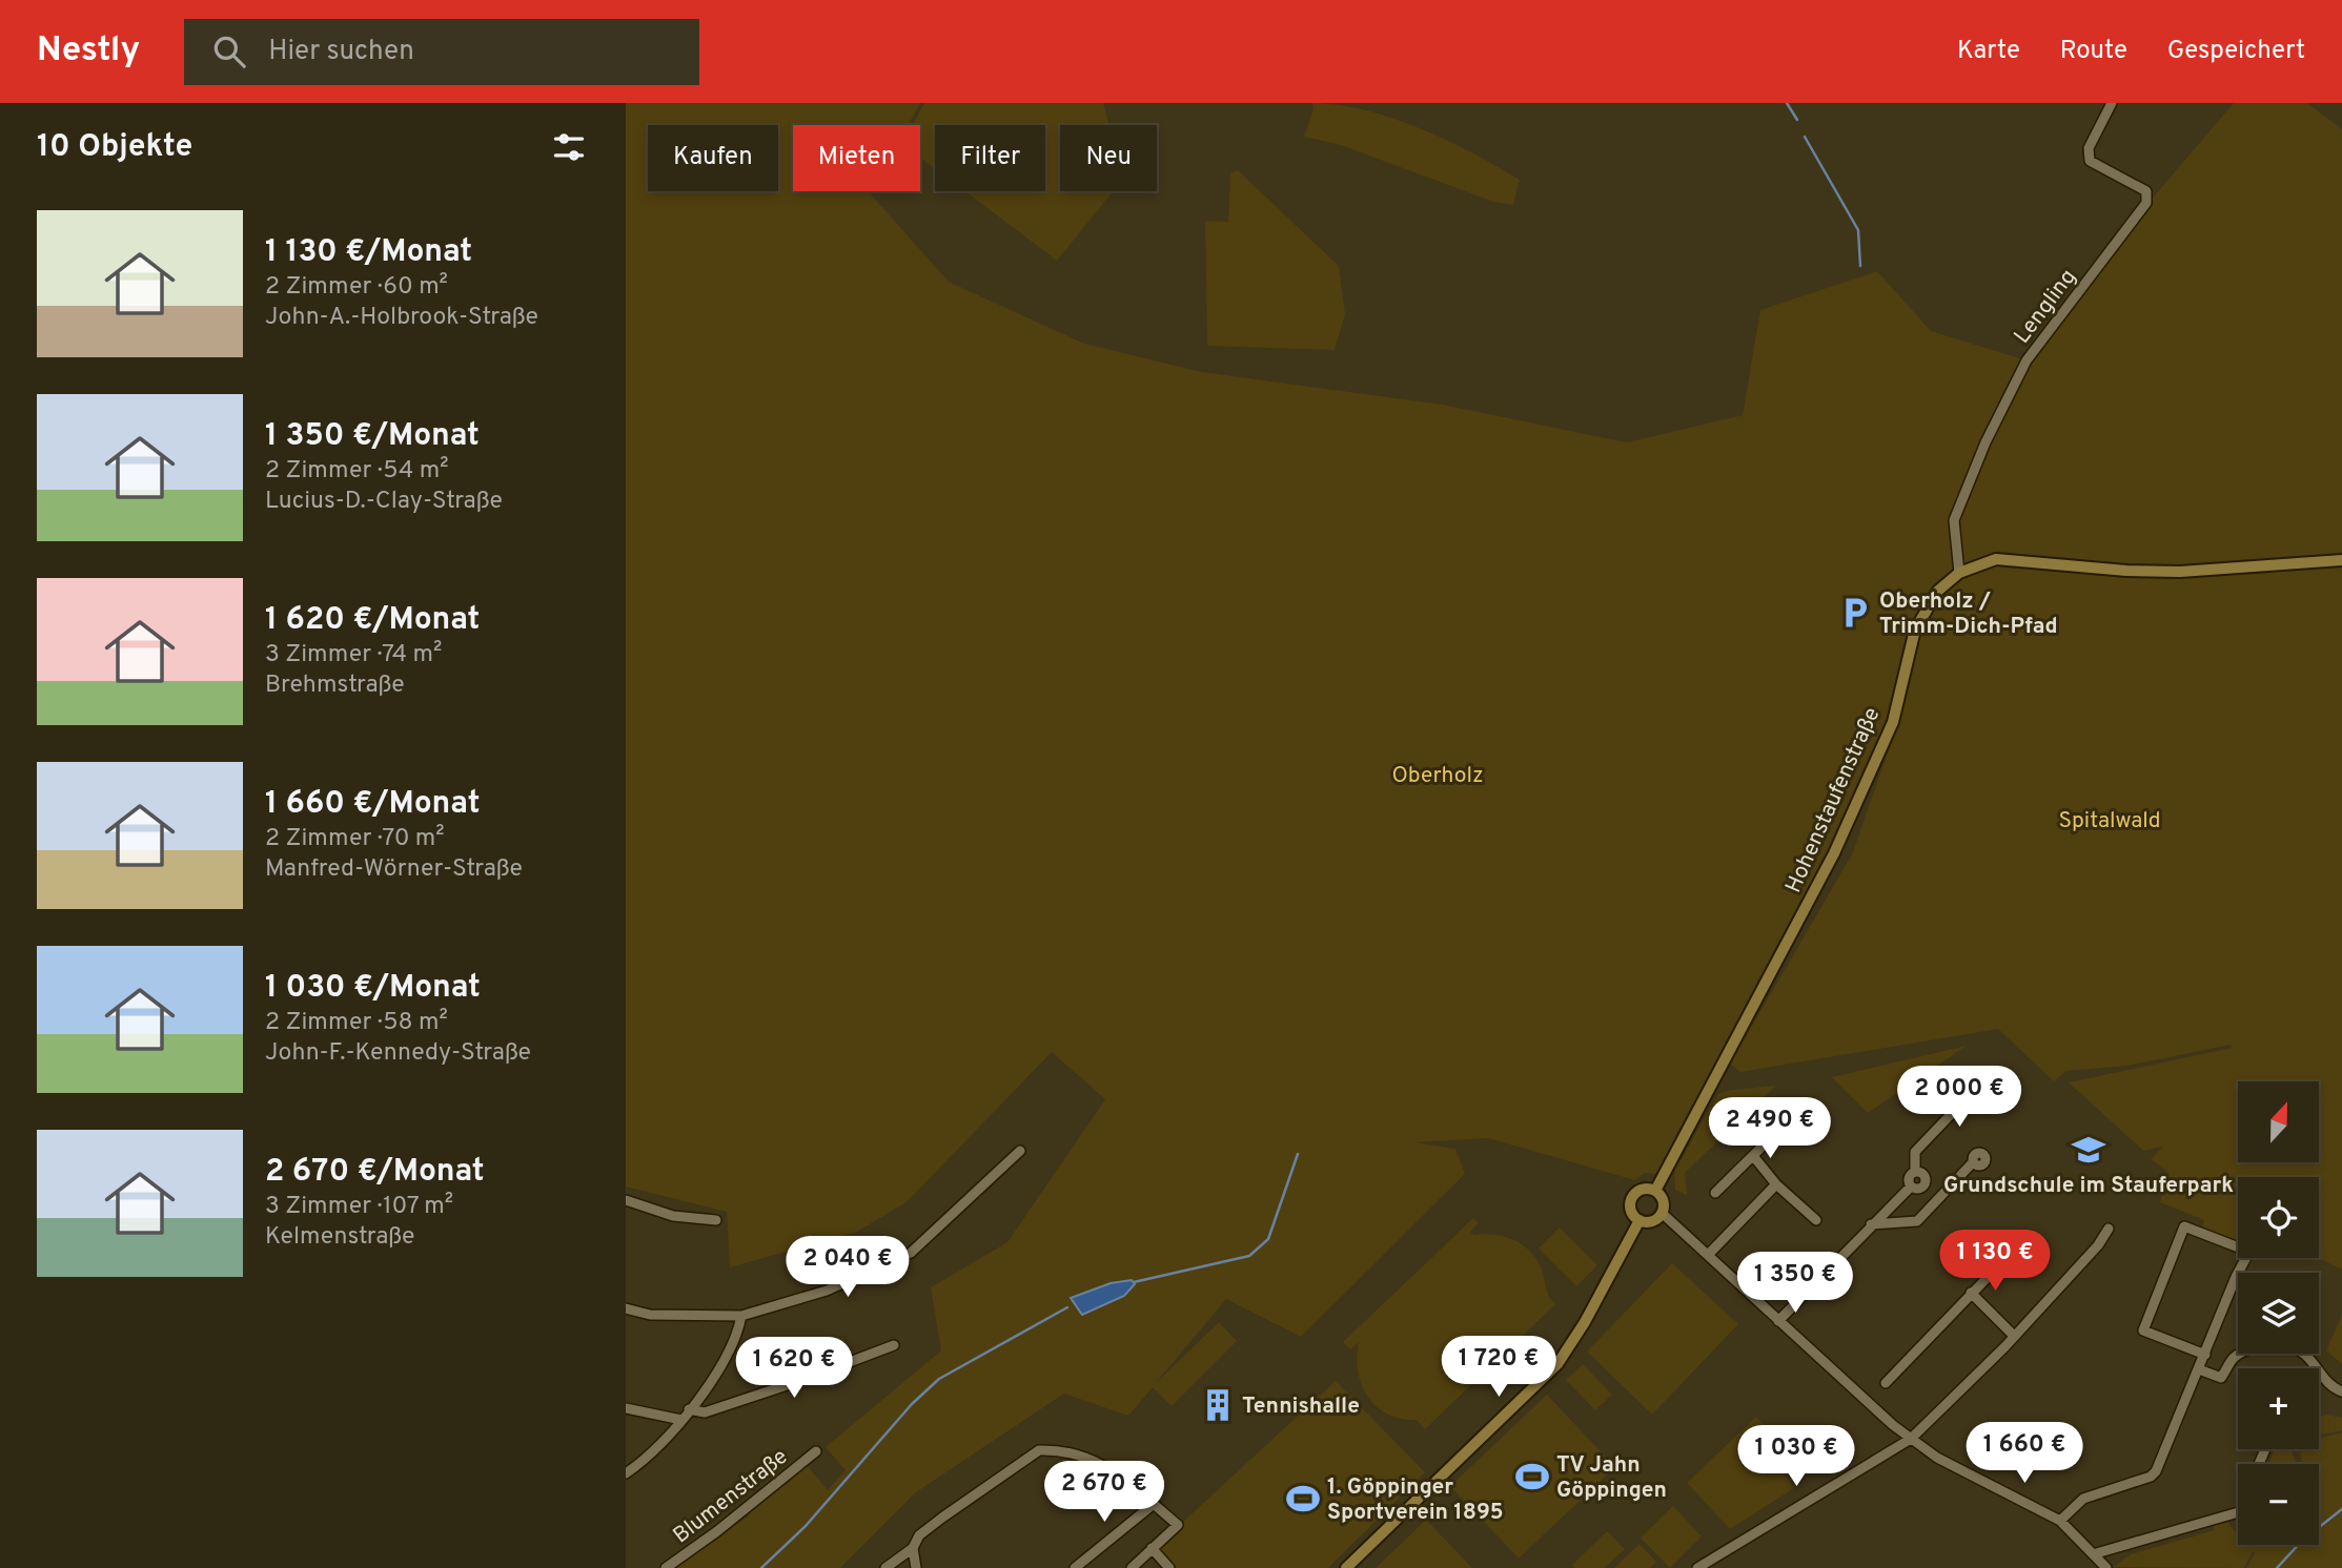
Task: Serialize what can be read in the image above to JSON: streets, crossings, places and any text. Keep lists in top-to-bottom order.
{
  "streets": {
    "main road": ["Hohenstaufenstraße"],
    "street": ["Lengling", "Blumenstraße"]
  },
  "crossings": [
    ["Lengling", "Hohenstaufenstraße"]
  ],
  "parks": ["Oberholz", "Spitalwald"],
  "places": {
    "parking": ["Oberholz / Trimm-Dich-Pfad"],
    "school or university": ["Grundschule im Stauferpark"],
    "building": ["Tennishalle"],
    "sports": ["TV Jahn Göppingen", "1. Göppinger Sportverein 1895"]
  },
  "north": "top",
  "page": {
    "header": "Nestly",
    "search": "Hier suchen",
    "nav": ["Karte", "Route", "Gespeichert"],
    "heading": "10 Objekte",
    "chip": [
      "Kaufen",
      "Mieten",
      "Filter",
      "Neu"
    ],
    "list": [
      {
        "name": "1 130 €/Monat",
        "note": "2 Zimmer · 60 m² · John-A.-Holbrook-Straße"
      },
      {
        "name": "1 350 €/Monat",
        "note": "2 Zimmer · 54 m² · Lucius-D.-Clay-Straße"
      },
      {
        "name": "1 620 €/Monat",
        "note": "3 Zimmer · 74 m² · Brehmstraße"
      },
      {
        "name": "1 660 €/Monat",
        "note": "2 Zimmer · 70 m² · Manfred-Wörner-Straße"
      },
      {
        "name": "1 030 €/Monat",
        "note": "2 Zimmer · 58 m² · John-F.-Kennedy-Straße"
      },
      {
        "name": "2 670 €/Monat",
        "note": "3 Zimmer · 107 m² · Kelmenstraße"
      }
    ],
    "price": [
      "2 000 €",
      "2 490 €",
      "1 130 €",
      "2 040 €",
      "1 350 €",
      "1 720 €",
      "1 620 €",
      "1 660 €",
      "1 030 €",
      "2 670 €"
    ],
    "map_buttons": ["+", "−"]
  }
}
